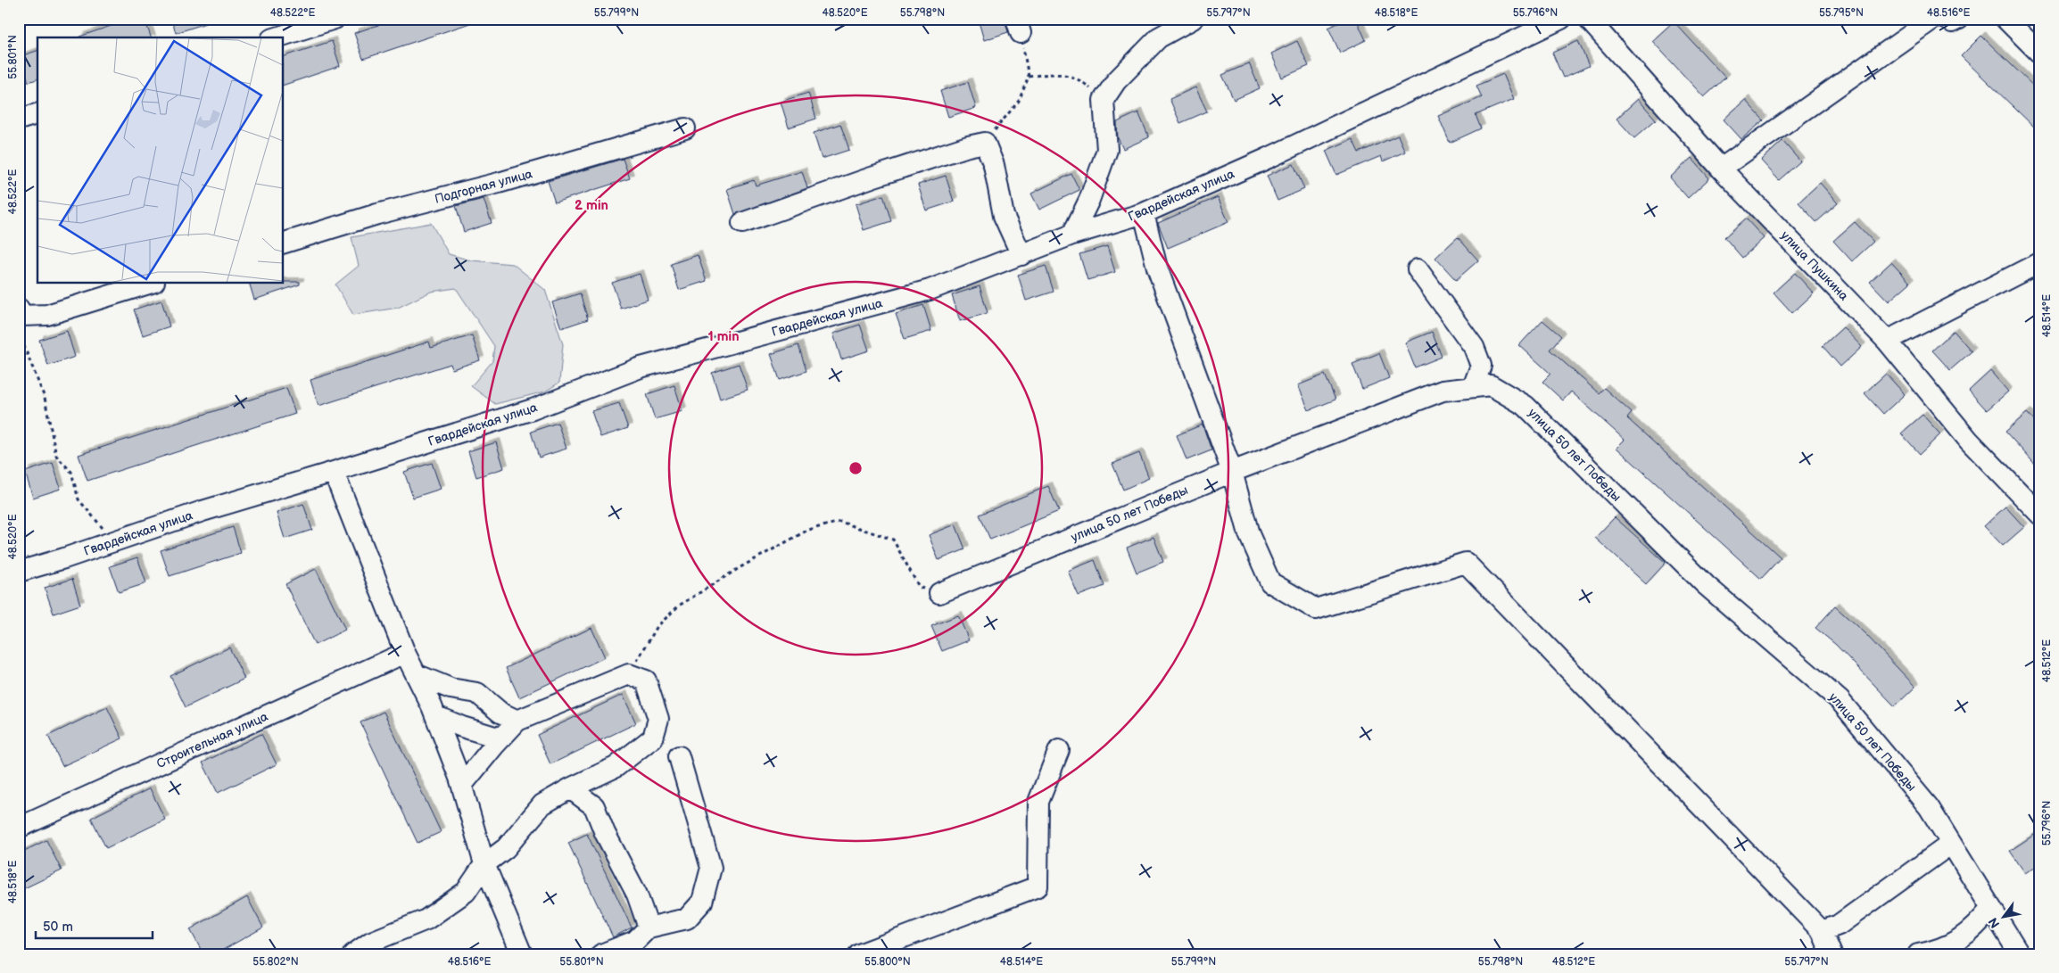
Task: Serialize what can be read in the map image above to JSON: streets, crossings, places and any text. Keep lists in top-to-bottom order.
{
  "streets": {
    "street": [
      "Подгорная улица",
      "Гвардейская улица",
      "улица Пушкина",
      "улица 50 лет Победы",
      "Строительная улица"
    ]
  },
  "scale_bar": "50 m",
  "north": "bottom left",
  "coordinates": [
    "48.522°E",
    "55.799°N",
    "48.520°E",
    "55.798°N",
    "55.797°N",
    "48.518°E",
    "55.796°N",
    "55.795°N",
    "48.516°E",
    "55.801°N",
    "48.514°E",
    "48.512°E",
    "55.802°N",
    "55.800°N"
  ],
  "rings": ["2 min", "1 min"]
}
